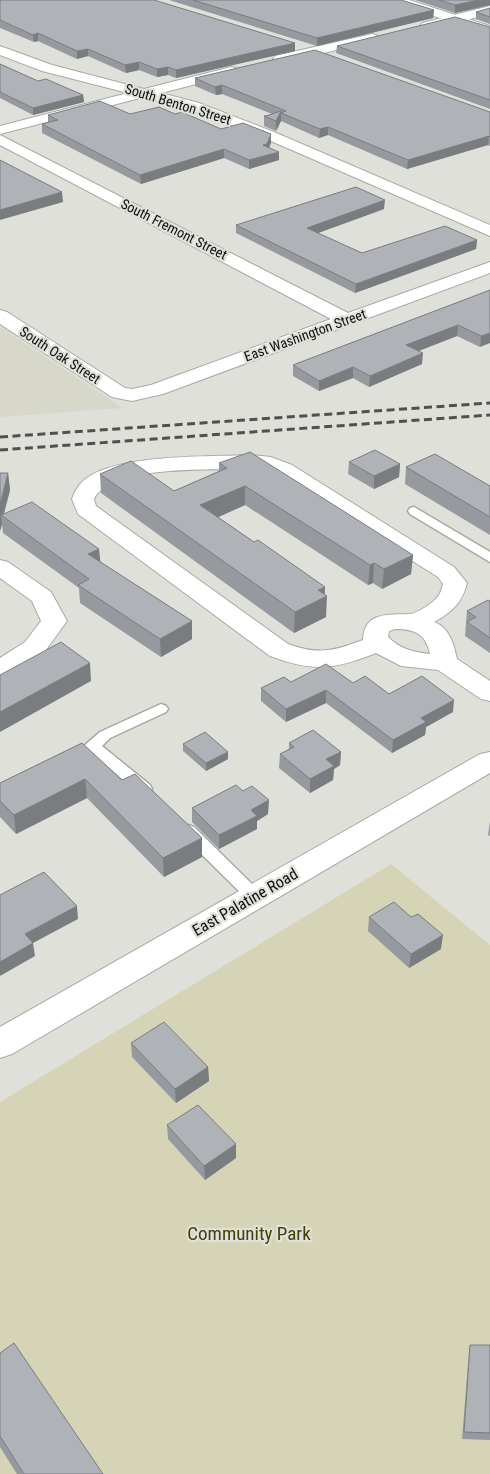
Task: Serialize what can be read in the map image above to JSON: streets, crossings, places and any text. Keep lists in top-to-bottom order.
{
  "streets": {
    "street": [
      "South Benton Street",
      "South Fremont Street",
      "East Washington Street",
      "South Oak Street",
      "East Palatine Road"
    ]
  },
  "crossings": [
    ["South Fremont Street", "East Washington Street"],
    ["East Washington Street", "South Oak Street"]
  ],
  "parks": ["Community Park"]
}
